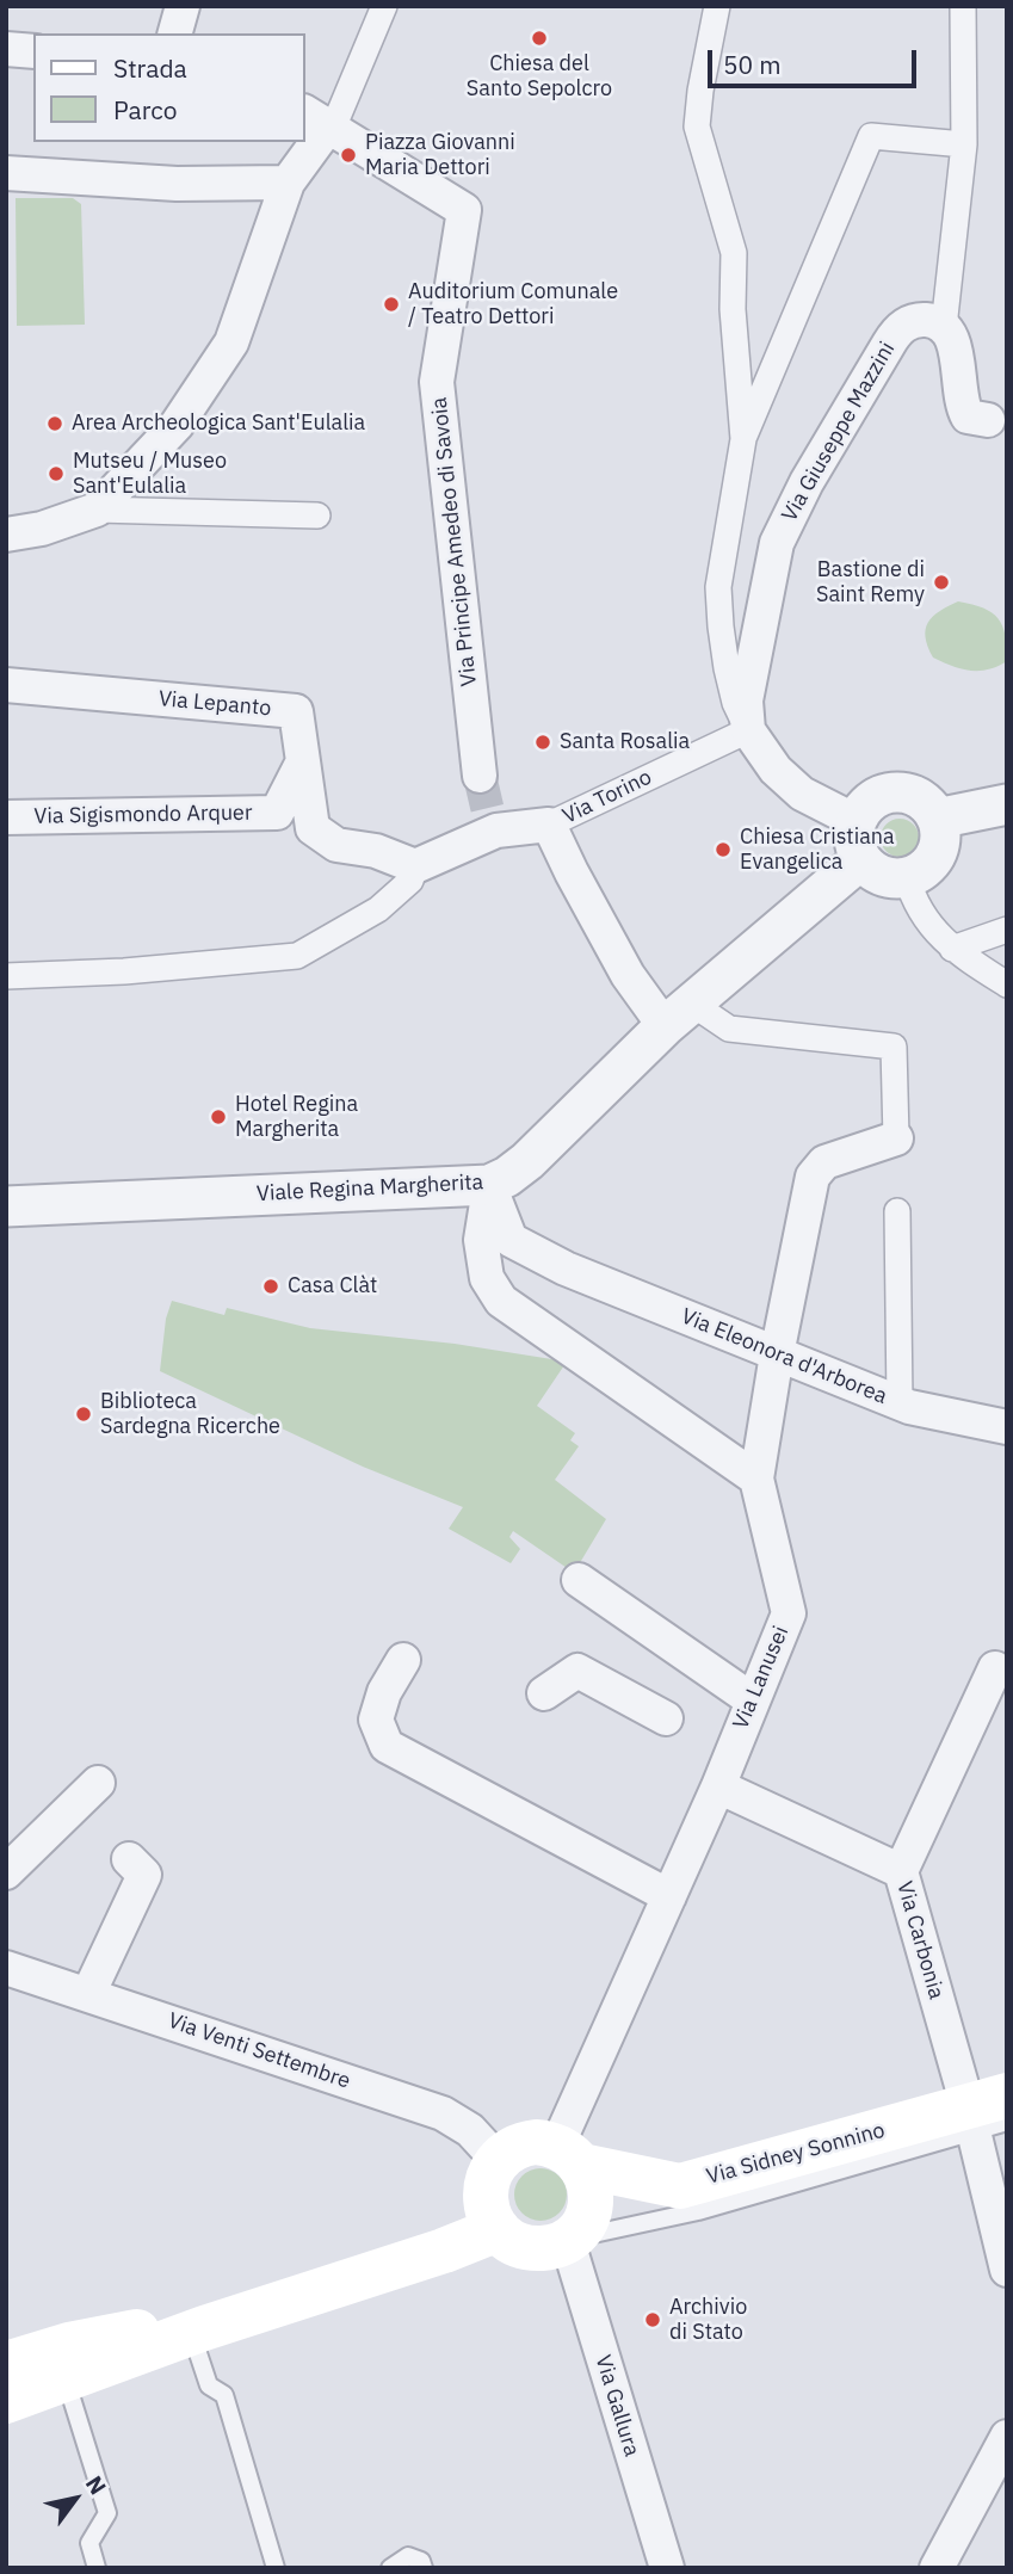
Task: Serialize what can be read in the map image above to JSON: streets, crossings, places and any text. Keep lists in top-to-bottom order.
{
  "streets": {
    "main road": ["Via Sidney Sonnino"],
    "street": [
      "Via Giuseppe Mazzini",
      "Via Principe Amedeo di Savoia",
      "Via Lepanto",
      "Via Torino",
      "Via Sigismondo Arquer",
      "Viale Regina Margherita",
      "Via Eleonora d'Arborea",
      "Via Lanusei",
      "Via Carbonia",
      "Via Venti Settembre",
      "Via Gallura"
    ]
  },
  "crossings": [
    ["Via Giuseppe Mazzini", "Via Torino"],
    ["Via Lepanto", "Via Torino"],
    ["Via Lepanto", "Via Sigismondo Arquer"],
    ["Viale Regina Margherita", "Via Eleonora d'Arborea"],
    ["Via Eleonora d'Arborea", "Via Lanusei"],
    ["Via Lanusei", "Via Carbonia"],
    ["Via Lanusei", "Via Venti Settembre"],
    ["Via Lanusei", "Via Sidney Sonnino"],
    ["Via Lanusei", "Via Gallura"],
    ["Via Carbonia", "Via Sidney Sonnino"],
    ["Via Venti Settembre", "Via Sidney Sonnino"],
    ["Via Venti Settembre", "Via Gallura"],
    ["Via Sidney Sonnino", "Via Gallura"]
  ],
  "places": [
    "Chiesa del Santo Sepolcro",
    "Piazza Giovanni Maria Dettori",
    "Auditorium Comunale / Teatro Dettori",
    "Area Archeologica Sant'Eulalia",
    "Mutseu / Museo Sant'Eulalia",
    "Bastione di Saint Remy",
    "Santa Rosalia",
    "Chiesa Cristiana Evangelica",
    "Hotel Regina Margherita",
    "Casa Clàt",
    "Biblioteca Sardegna Ricerche",
    "Archivio di Stato"
  ],
  "legend": ["Strada", "Parco"],
  "scale_bar": "50 m",
  "north": "top right"
}
